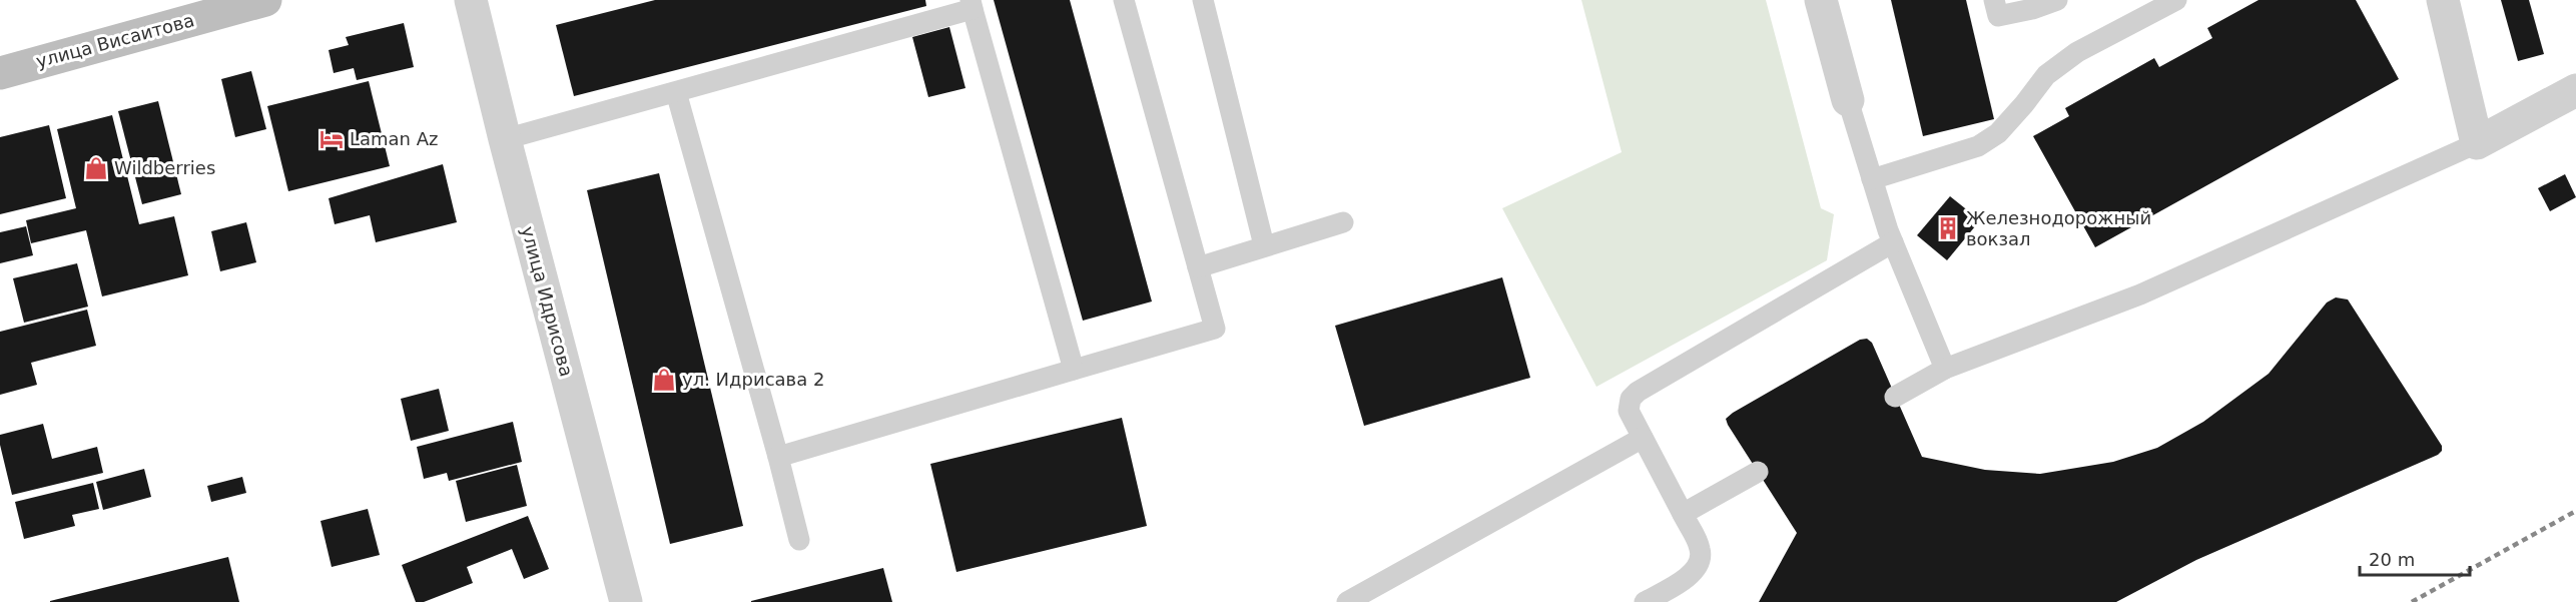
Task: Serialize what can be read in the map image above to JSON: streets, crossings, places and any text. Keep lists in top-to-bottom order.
{
  "streets": {
    "main road": ["улица Висаитова"],
    "street": ["улица Идрисова"]
  },
  "places": {
    "hotel": ["Laman Az"],
    "shop": ["Wildberries", "ул. Идрисава 2"],
    "building": ["Железнодорожный вокзал"]
  },
  "scale_bar": "20 m"
}
